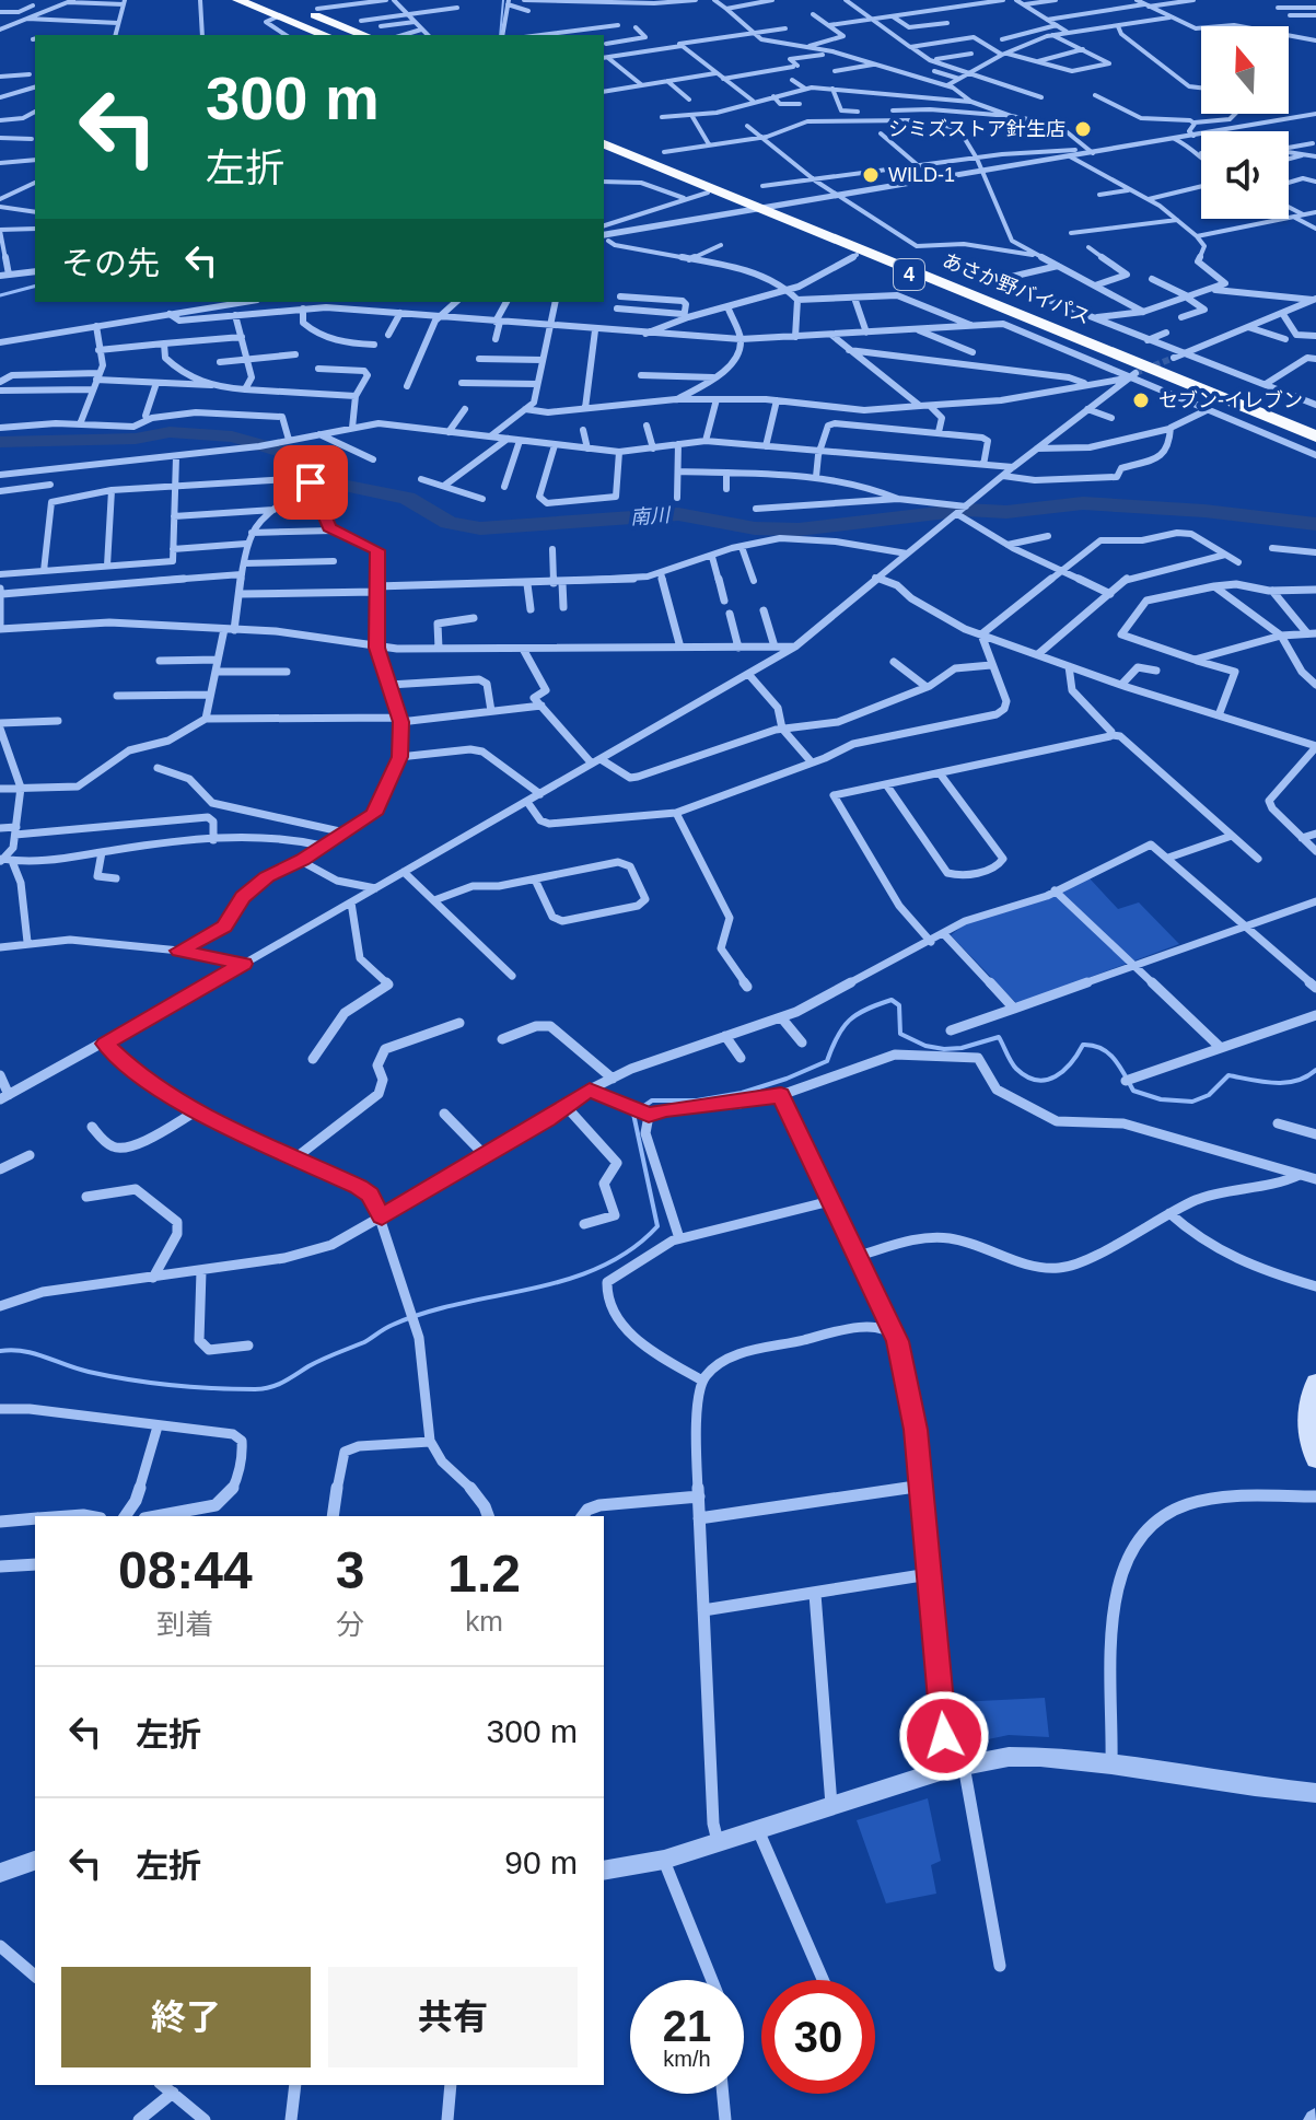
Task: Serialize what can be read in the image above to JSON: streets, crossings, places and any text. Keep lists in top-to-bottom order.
{
  "streets": {
    "highway": ["4", "あさか野バイパス"]
  },
  "crossings": [
    ["4", "あさか野バイパス"]
  ],
  "water": ["南川"],
  "places": ["シミズストア針生店", "WILD-1", "セブン-イレブン"],
  "north": "top",
  "page": {
    "turn": ["300 m", "左折"],
    "then": "その先",
    "eta": [
      "08:44",
      "到着",
      "3",
      "分",
      "1.2",
      "km"
    ],
    "list": [
      {
        "name": "左折",
        "value": "300 m"
      },
      {
        "name": "左折",
        "value": "90 m"
      }
    ],
    "buttons": ["終了", "共有"],
    "speed": "21 km/h",
    "limit": "30"
  }
}
